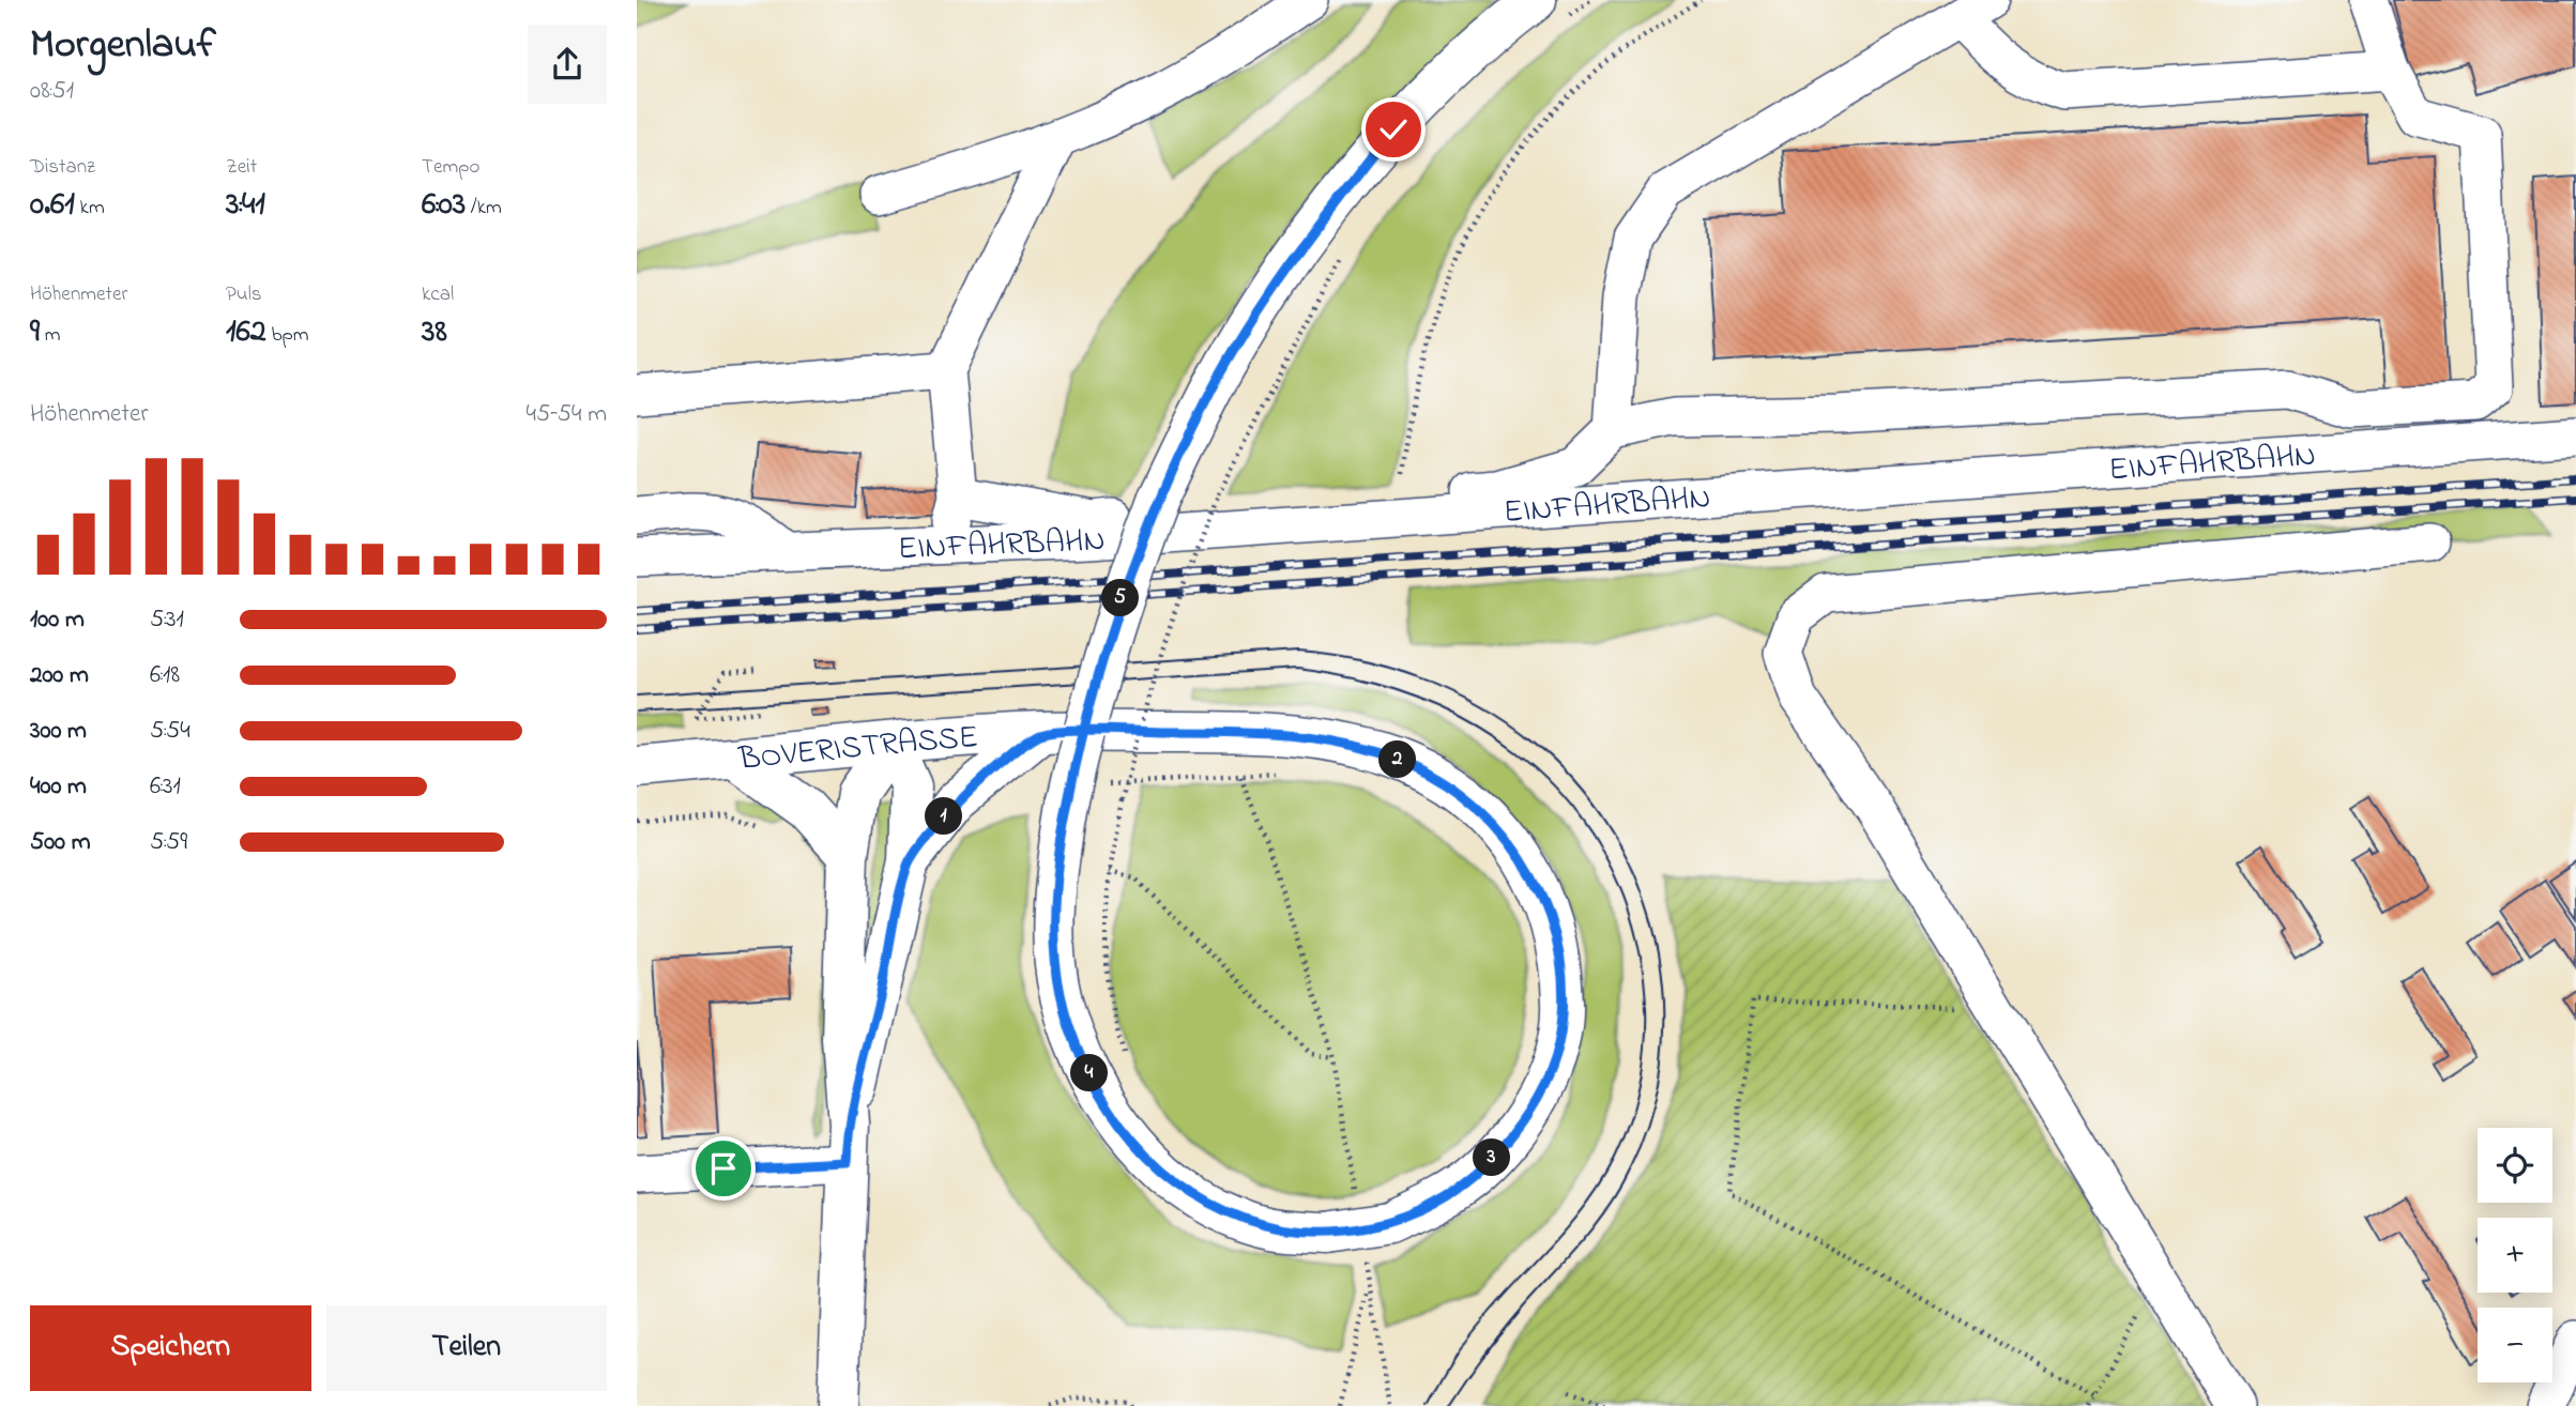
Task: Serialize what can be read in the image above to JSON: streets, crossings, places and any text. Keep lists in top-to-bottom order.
{
  "streets": {
    "main road": ["BOVERISTRASSE"],
    "street": ["EINFAHRBAHN"]
  },
  "page": {
    "heading": ["Morgenlauf", "08:51"],
    "stats": [
      ["Distanz", "0.61 km"],
      ["Zeit", "3:41"],
      ["Tempo", "6:03 /km"],
      ["Höhenmeter", "9 m"],
      ["Puls", "162 bpm"],
      ["kcal", "38"]
    ],
    "chart": ["Höhenmeter", "45–54 m"],
    "pins": [
      "5",
      "2",
      "1",
      "4",
      "3"
    ],
    "list": [
      {
        "name": "100 m",
        "note": "5:31"
      },
      {
        "name": "200 m",
        "note": "6:18"
      },
      {
        "name": "300 m",
        "note": "5:54"
      },
      {
        "name": "400 m",
        "note": "6:31"
      },
      {
        "name": "500 m",
        "note": "5:59"
      }
    ],
    "map_buttons": ["+", "−"],
    "buttons": ["Speichern", "Teilen"]
  }
}
